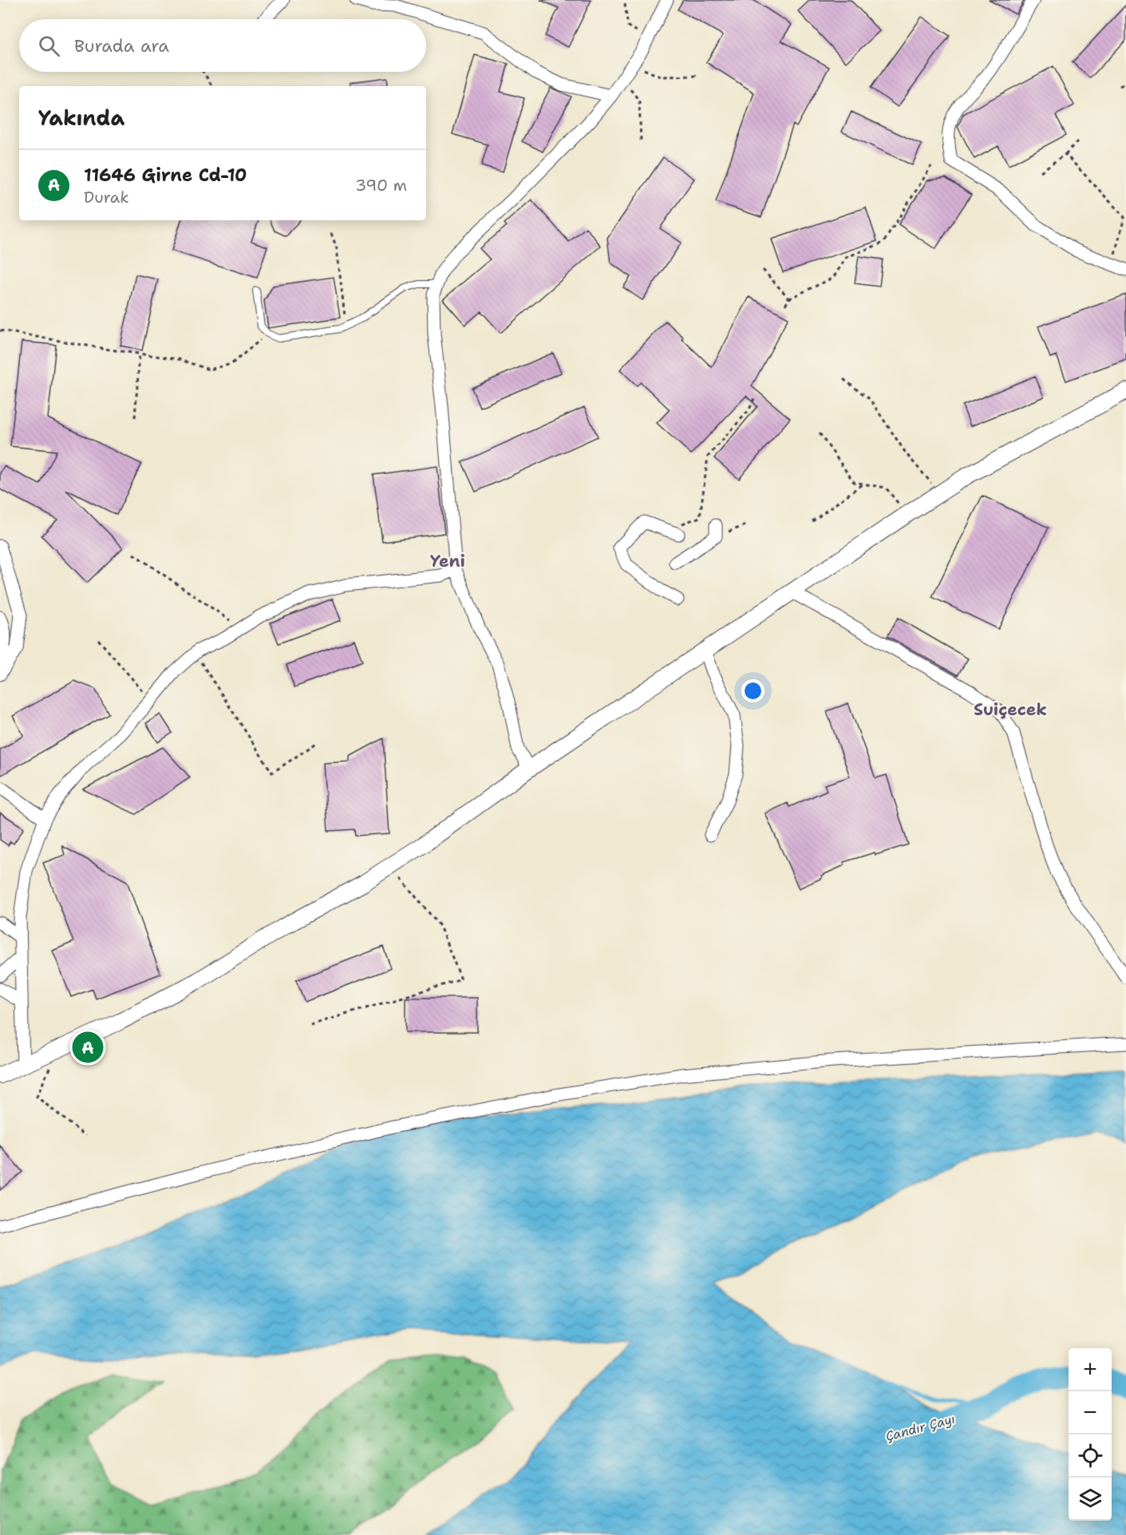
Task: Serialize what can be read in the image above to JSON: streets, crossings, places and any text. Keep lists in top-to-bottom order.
{
  "districts": ["Yeni", "Suiçecek"],
  "water": ["Çandır Çayı"],
  "page": {
    "search": "Burada ara",
    "heading": "Yakında",
    "list": [
      {
        "mark": "A",
        "name": "11646 Girne Cd-10",
        "note": "Durak",
        "value": "390 m"
      }
    ],
    "pins": "A",
    "map_buttons": ["+", "−"]
  }
}
